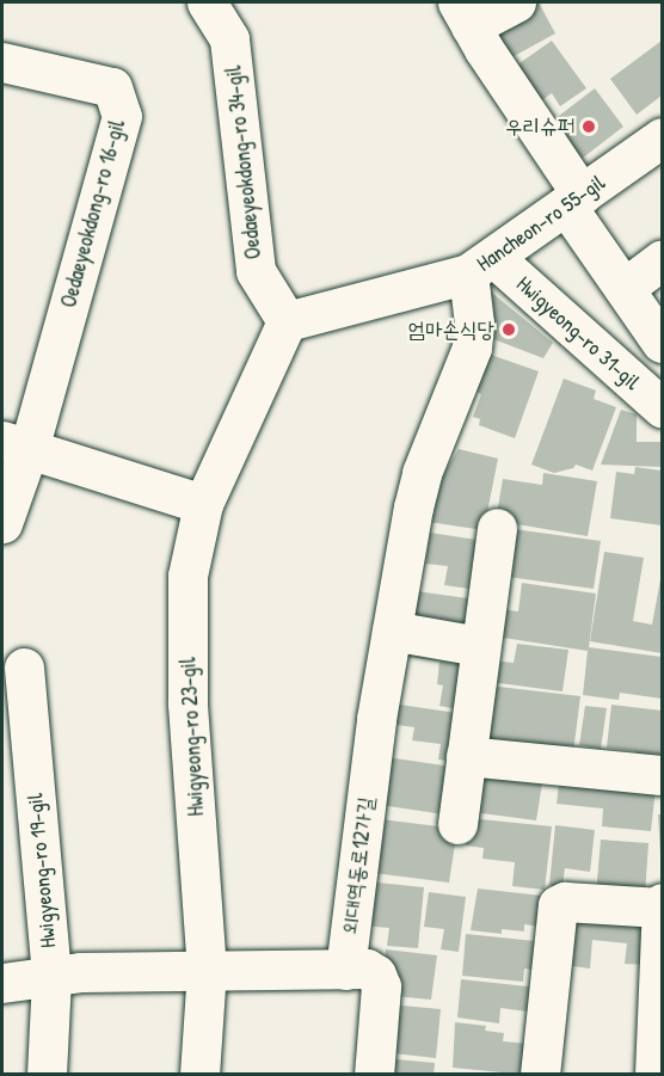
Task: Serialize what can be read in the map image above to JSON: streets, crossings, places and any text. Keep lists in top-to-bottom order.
{
  "streets": {
    "street": [
      "Oedaeyeokdong-ro 34-gil",
      "Oedaeyeokdong-ro 16-gil",
      "Hancheon-ro 55-gil",
      "Hwigyeong-ro 31-gil",
      "Hwigyeong-ro 23-gil",
      "외대역동로12가길",
      "Hwigyeong-ro 19-gil"
    ]
  },
  "crossings": [
    ["Oedaeyeokdong-ro 34-gil", "Hancheon-ro 55-gil"],
    ["Oedaeyeokdong-ro 34-gil", "Hwigyeong-ro 23-gil"],
    ["Hancheon-ro 55-gil", "Hwigyeong-ro 31-gil"],
    ["Hancheon-ro 55-gil", "Hwigyeong-ro 23-gil"],
    ["Hancheon-ro 55-gil", "외대역동로12가길"],
    ["Hwigyeong-ro 31-gil", "외대역동로12가길"]
  ],
  "places": ["우리슈퍼", "엄마손식당"]
}
